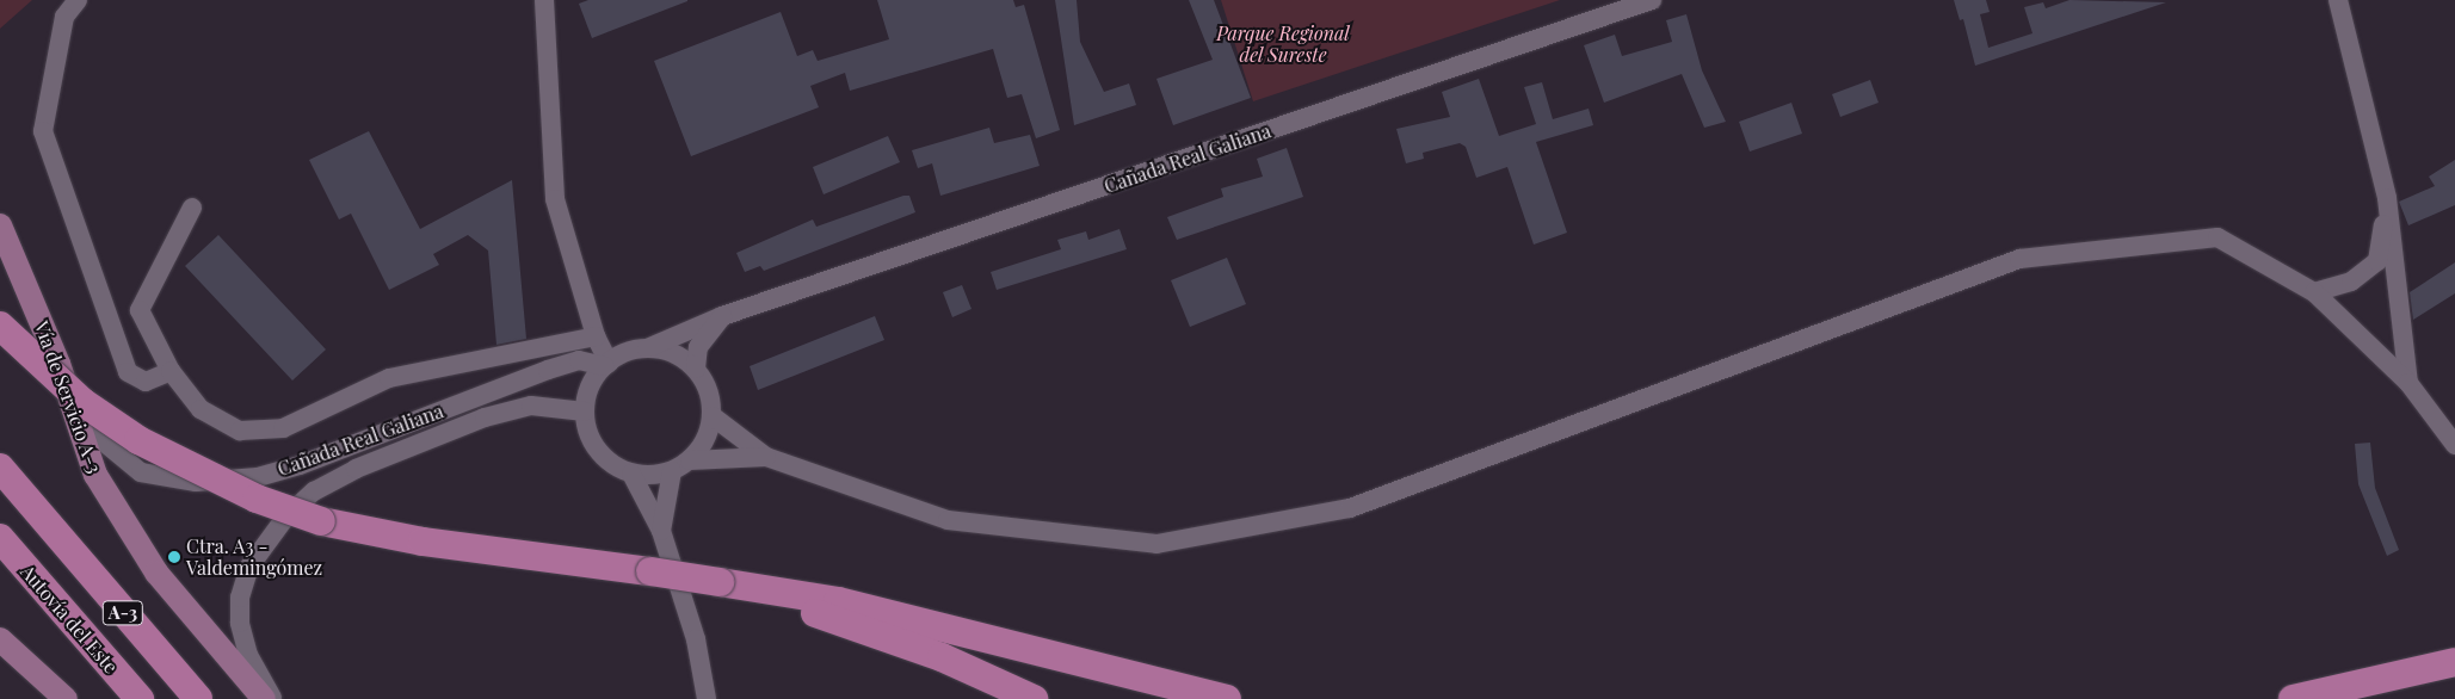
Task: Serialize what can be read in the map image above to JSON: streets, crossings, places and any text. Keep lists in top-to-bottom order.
{
  "streets": {
    "highway": ["A-3", "Autovía del Este"],
    "main road": ["Vía de Servicio A-3"],
    "street": ["Cañada Real Galiana"]
  },
  "crossings": [
    ["Cañada Real Galiana", "Vía de Servicio A-3"]
  ],
  "parks": ["Parque Regional del Sureste"],
  "places": ["Ctra. A3 - Valdemingómez"]
}
